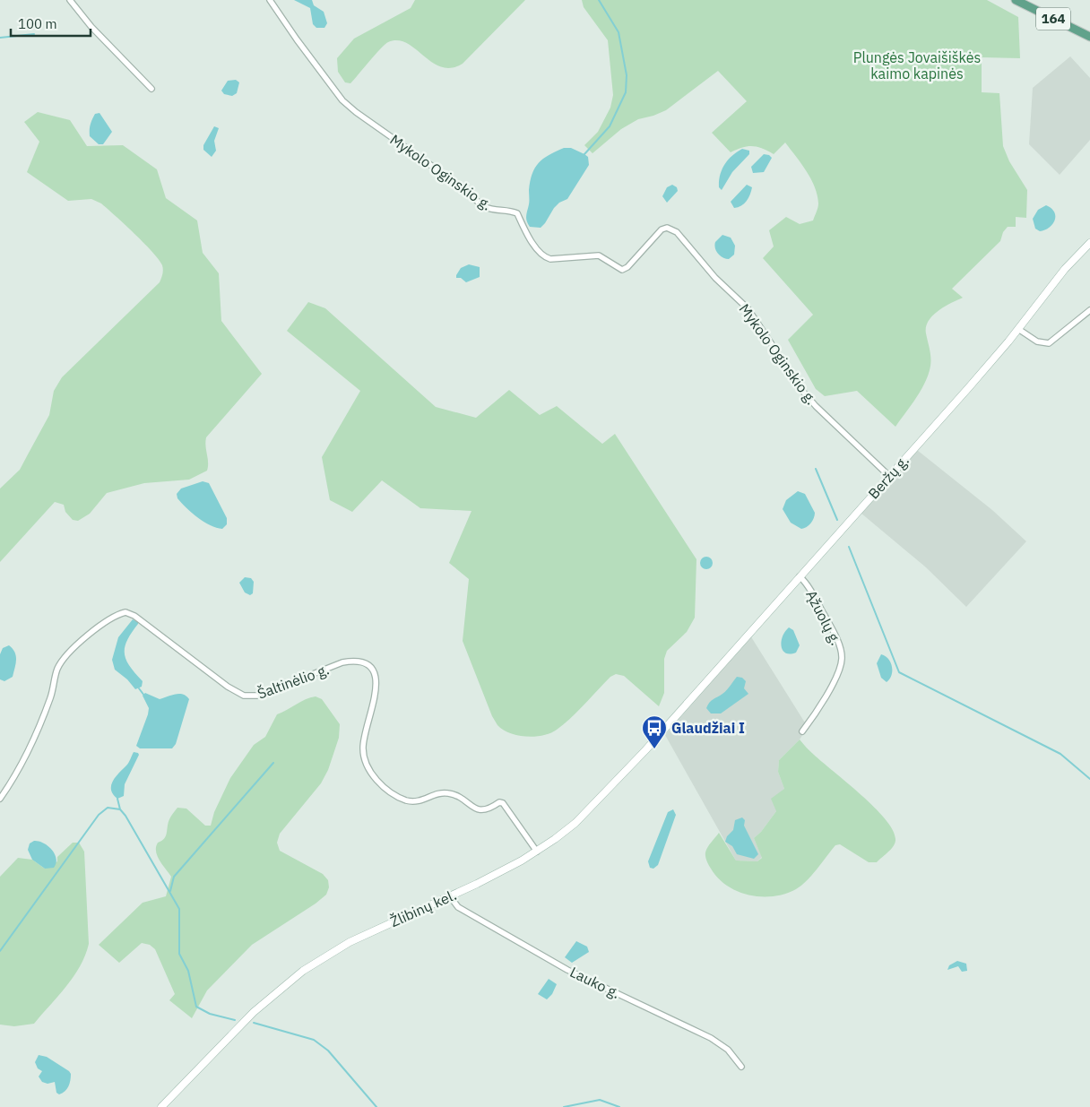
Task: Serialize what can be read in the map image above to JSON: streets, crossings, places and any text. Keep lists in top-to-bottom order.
{
  "streets": {
    "main road": ["164", "Beržų g.", "Žlibinų kel."],
    "street": [
      "Mykolo Oginskio g.",
      "Ąžuolų g.",
      "Šaltinėlio g.",
      "Lauko g."
    ]
  },
  "crossings": [
    ["Mykolo Oginskio g.", "Beržų g."],
    ["Beržų g.", "Ąžuolų g."],
    ["Beržų g.", "Žlibinų kel."],
    ["Šaltinėlio g.", "Žlibinų kel."],
    ["Žlibinų kel.", "Lauko g."]
  ],
  "parks": ["Plungės Jovaišiškės kaimo kapinės"],
  "places": {
    "bus stop": ["Glaudžiai I"]
  },
  "scale_bar": "100 m"
}
